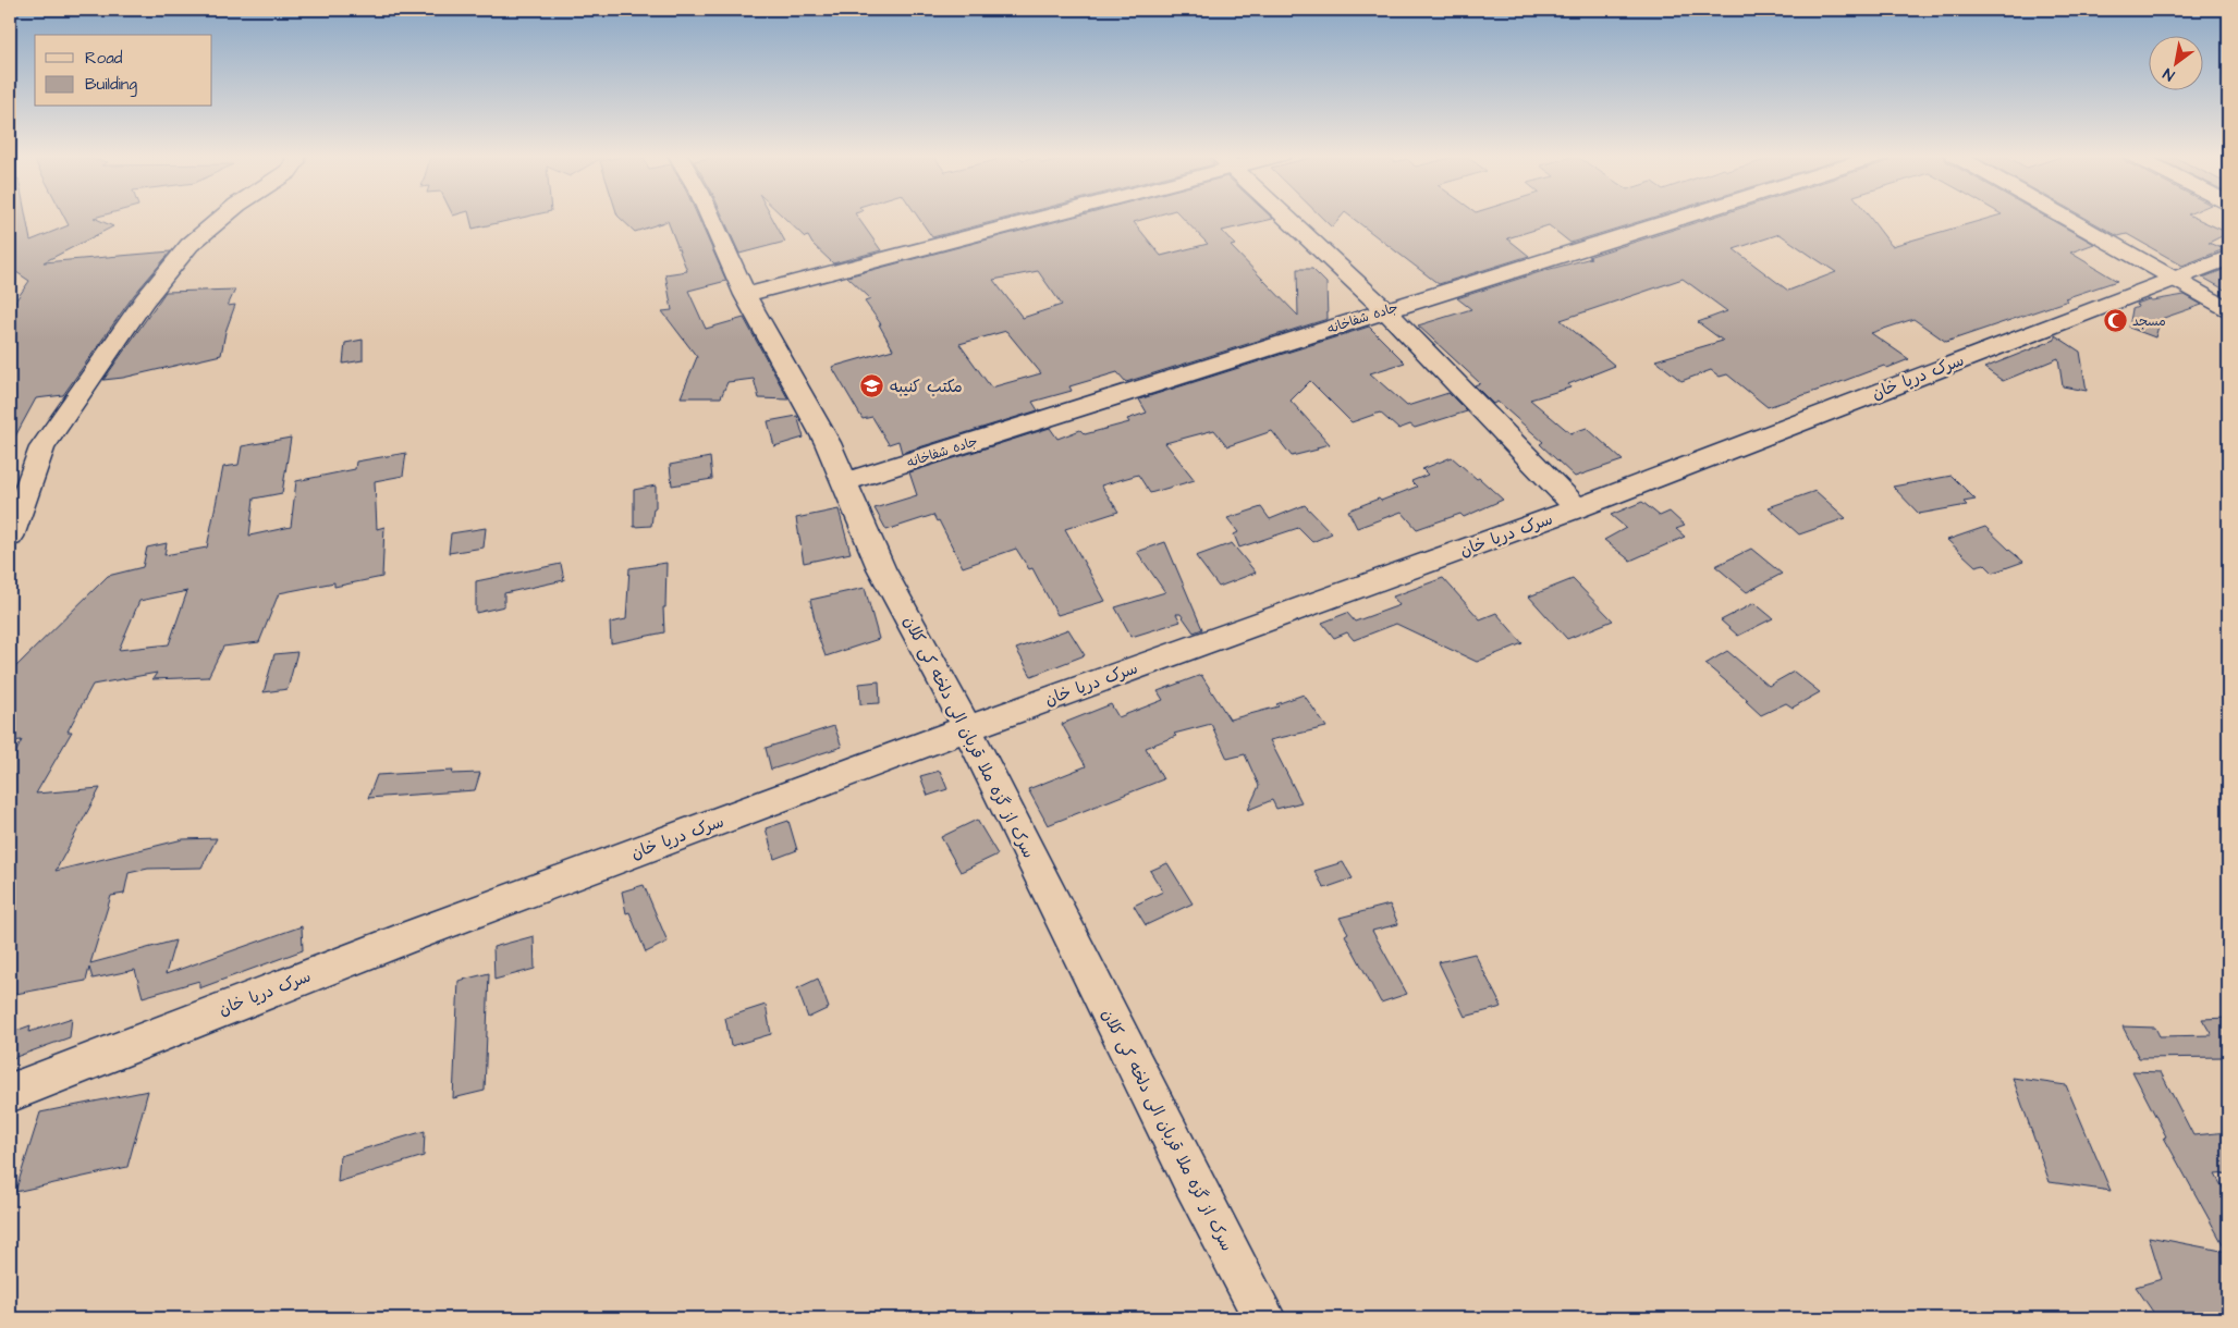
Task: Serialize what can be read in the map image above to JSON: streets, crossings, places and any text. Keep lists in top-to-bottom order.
{
  "streets": {
    "street": ["جاده شفاخانه", "سرک دریا خان", "سرک از گزه ملا قربان الی دلخه کی کلان"]
  },
  "crossings": [
    ["جاده شفاخانه", "سرک از گزه ملا قربان الی دلخه کی کلان"],
    ["سرک دریا خان", "سرک از گزه ملا قربان الی دلخه کی کلان"]
  ],
  "places": {
    "mosque": ["مسجد"],
    "school or university": ["مکتب کنیبه"]
  },
  "legend": ["Road", "Building"],
  "north": "bottom left"
}
